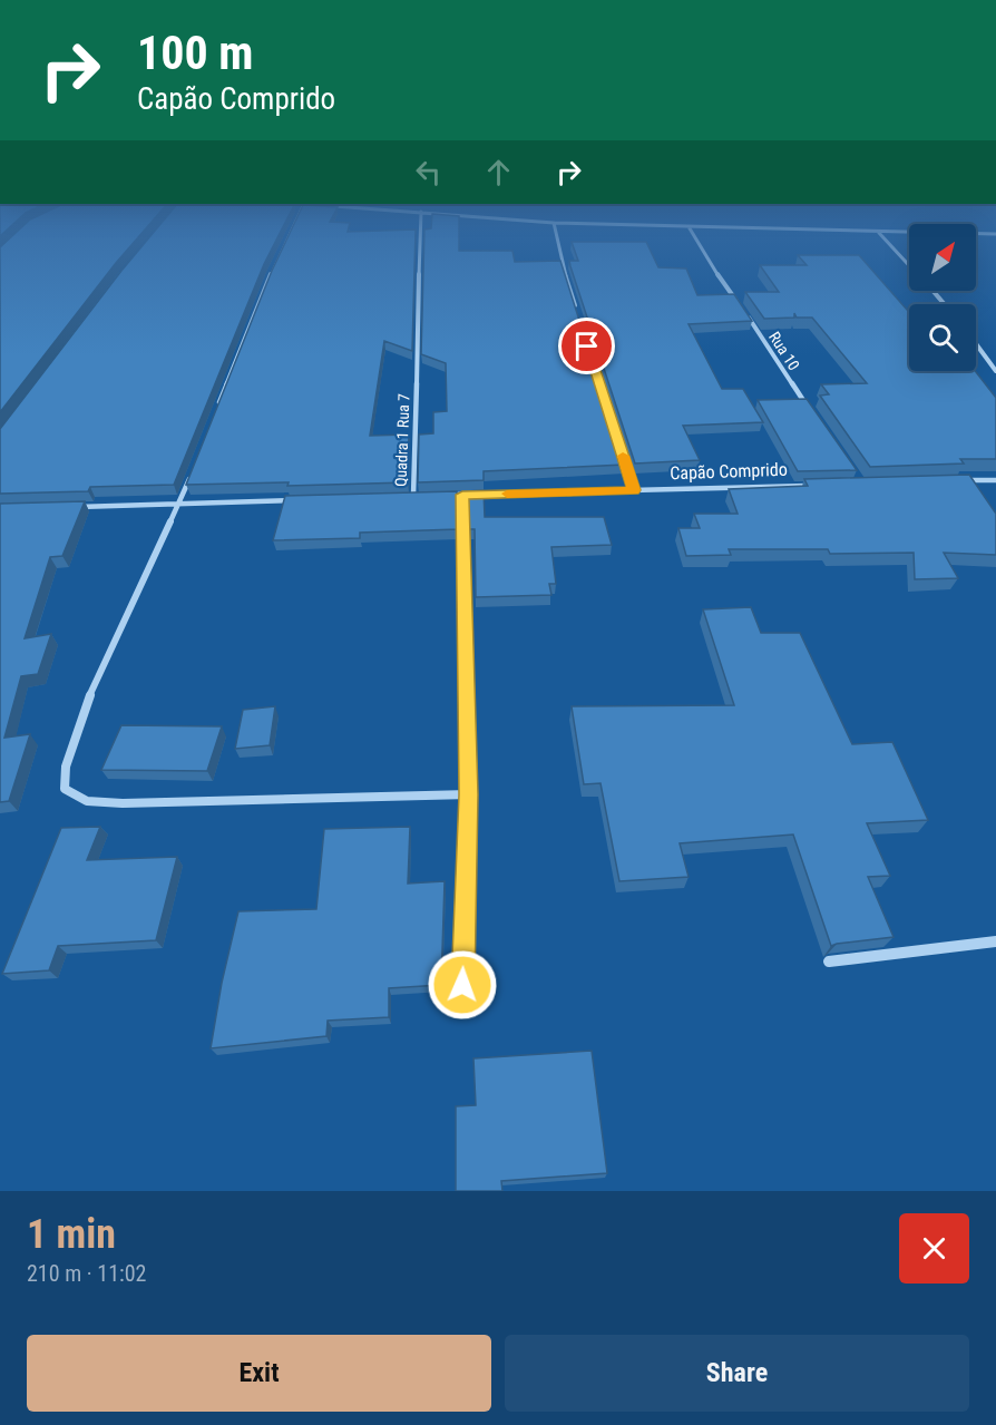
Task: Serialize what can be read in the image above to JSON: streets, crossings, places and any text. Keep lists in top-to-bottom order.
{
  "streets": {
    "street": ["Rua 10", "Quadra 1 Rua 7", "Capão Comprido"]
  },
  "north": "top right",
  "page": {
    "turn": ["100 m", "Capão Comprido"],
    "heading": ["1 min", "210 m · 11:02"],
    "buttons": ["Exit", "Share"]
  }
}
